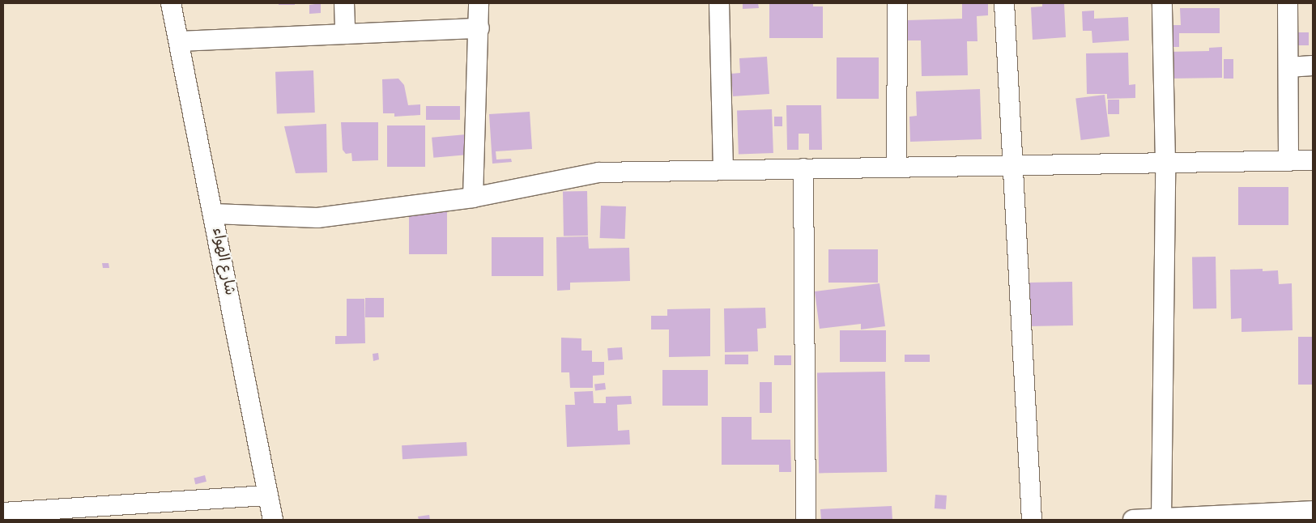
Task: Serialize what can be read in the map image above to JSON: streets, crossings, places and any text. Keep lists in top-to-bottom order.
{
  "streets": {
    "street": ["شارع الهواء"]
  }
}
